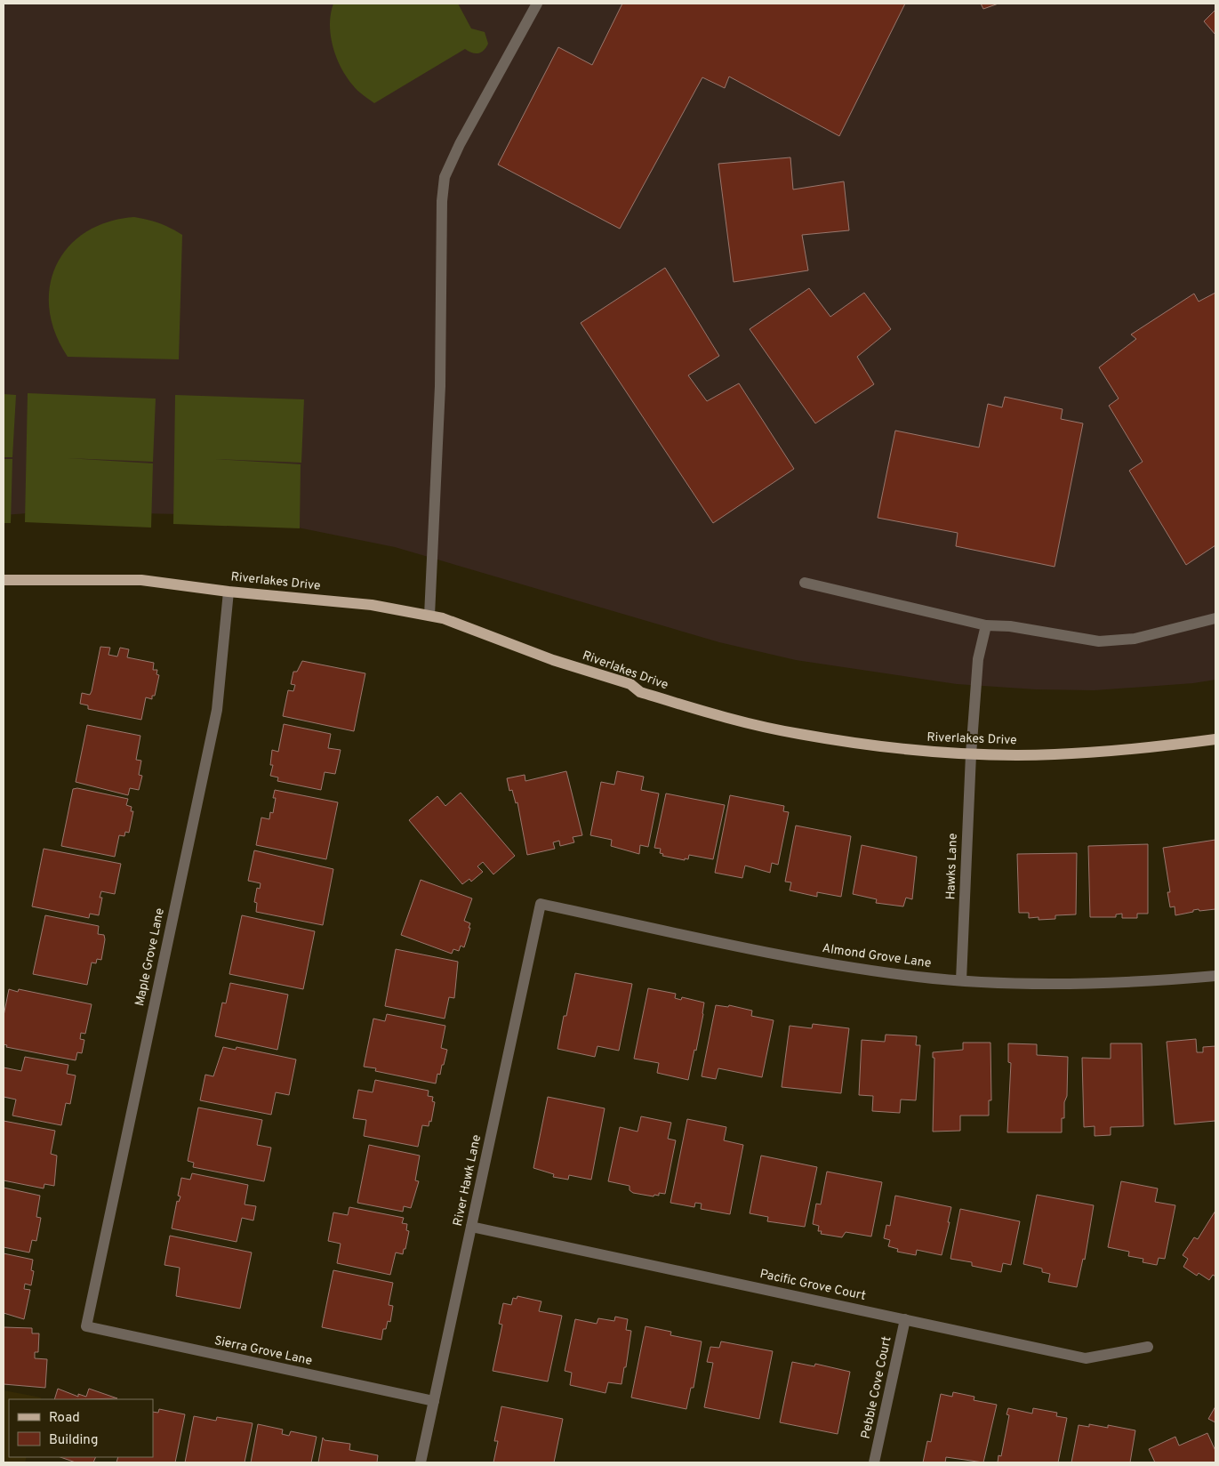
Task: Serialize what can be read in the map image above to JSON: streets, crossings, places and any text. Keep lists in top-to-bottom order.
{
  "streets": {
    "main road": ["Riverlakes Drive"],
    "street": [
      "Hawks Lane",
      "Almond Grove Lane",
      "Maple Grove Lane",
      "River Hawk Lane",
      "Pacific Grove Court",
      "Sierra Grove Lane",
      "Pebble Cove Court"
    ]
  },
  "crossings": [
    ["Riverlakes Drive", "Hawks Lane"],
    ["Riverlakes Drive", "Maple Grove Lane"],
    ["Hawks Lane", "Almond Grove Lane"],
    ["Almond Grove Lane", "River Hawk Lane"],
    ["Maple Grove Lane", "Sierra Grove Lane"],
    ["River Hawk Lane", "Pacific Grove Court"],
    ["River Hawk Lane", "Sierra Grove Lane"],
    ["Pacific Grove Court", "Pebble Cove Court"]
  ],
  "legend": ["Road", "Building"]
}
